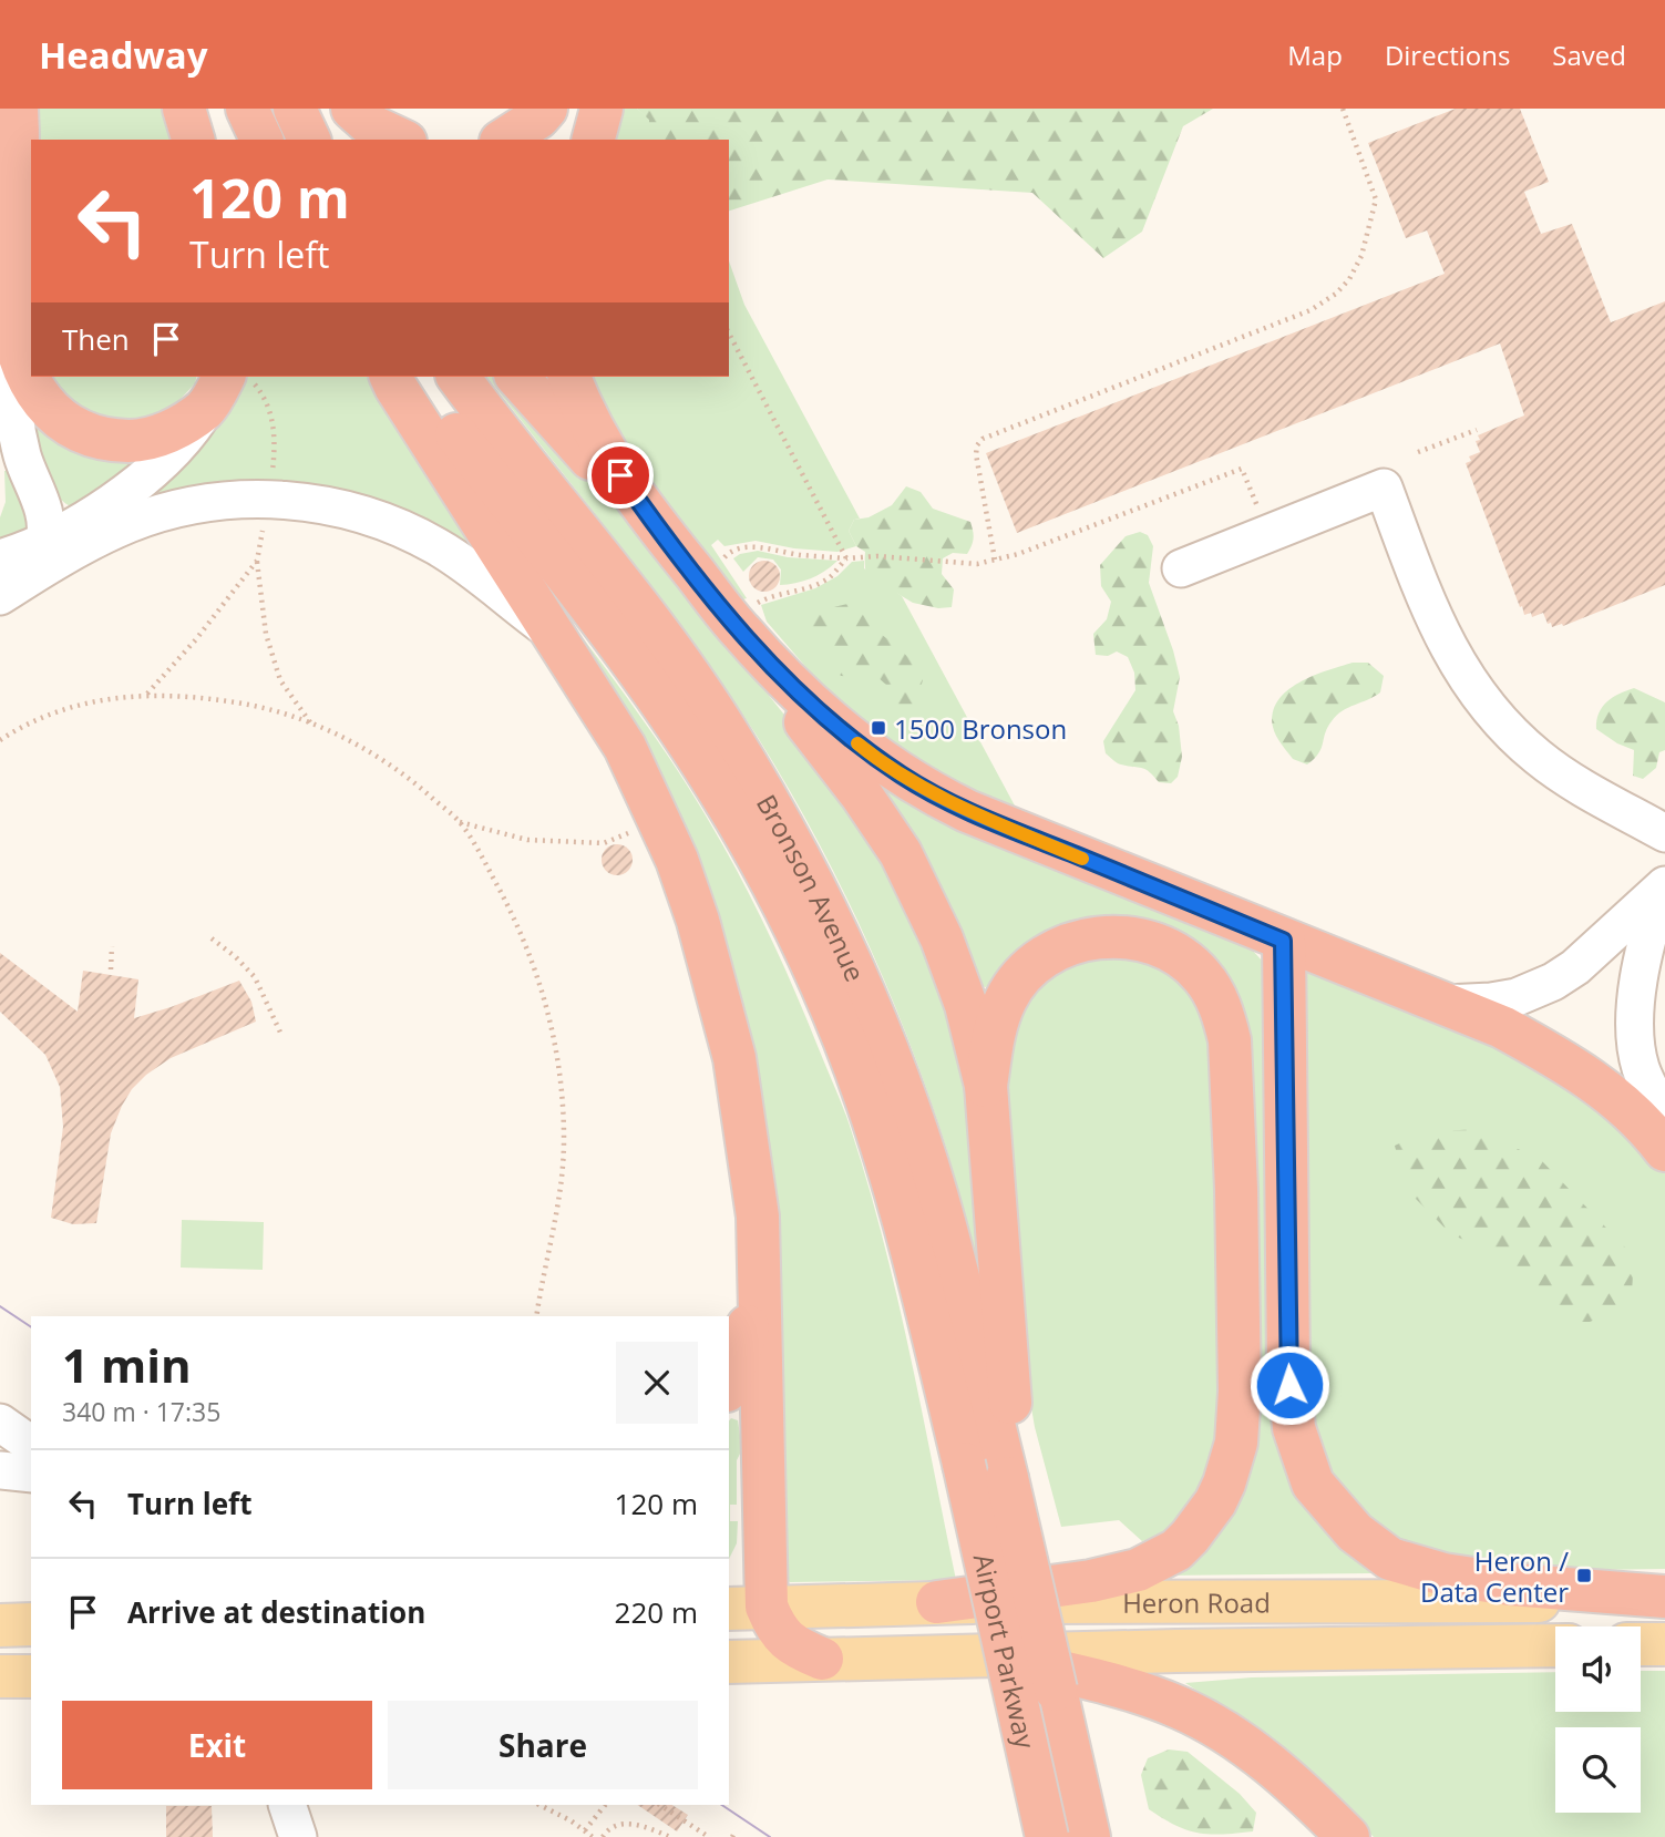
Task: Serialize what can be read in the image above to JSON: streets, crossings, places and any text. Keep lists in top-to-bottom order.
{
  "streets": {
    "highway": ["Bronson Avenue", "Airport Parkway"],
    "main road": ["Heron Road"]
  },
  "crossings": [
    ["Bronson Avenue", "Airport Parkway"]
  ],
  "places": {
    "transit": ["1500 Bronson", "Heron / Data Center"]
  },
  "page": {
    "header": "Headway",
    "nav": ["Map", "Directions", "Saved"],
    "turn": ["120 m", "Turn left"],
    "then": "Then",
    "heading": ["1 min", "340 m · 17:35"],
    "list": [
      {
        "name": "Turn left",
        "value": "120 m"
      },
      {
        "name": "Arrive at destination",
        "value": "220 m"
      }
    ],
    "buttons": ["Exit", "Share"]
  }
}
